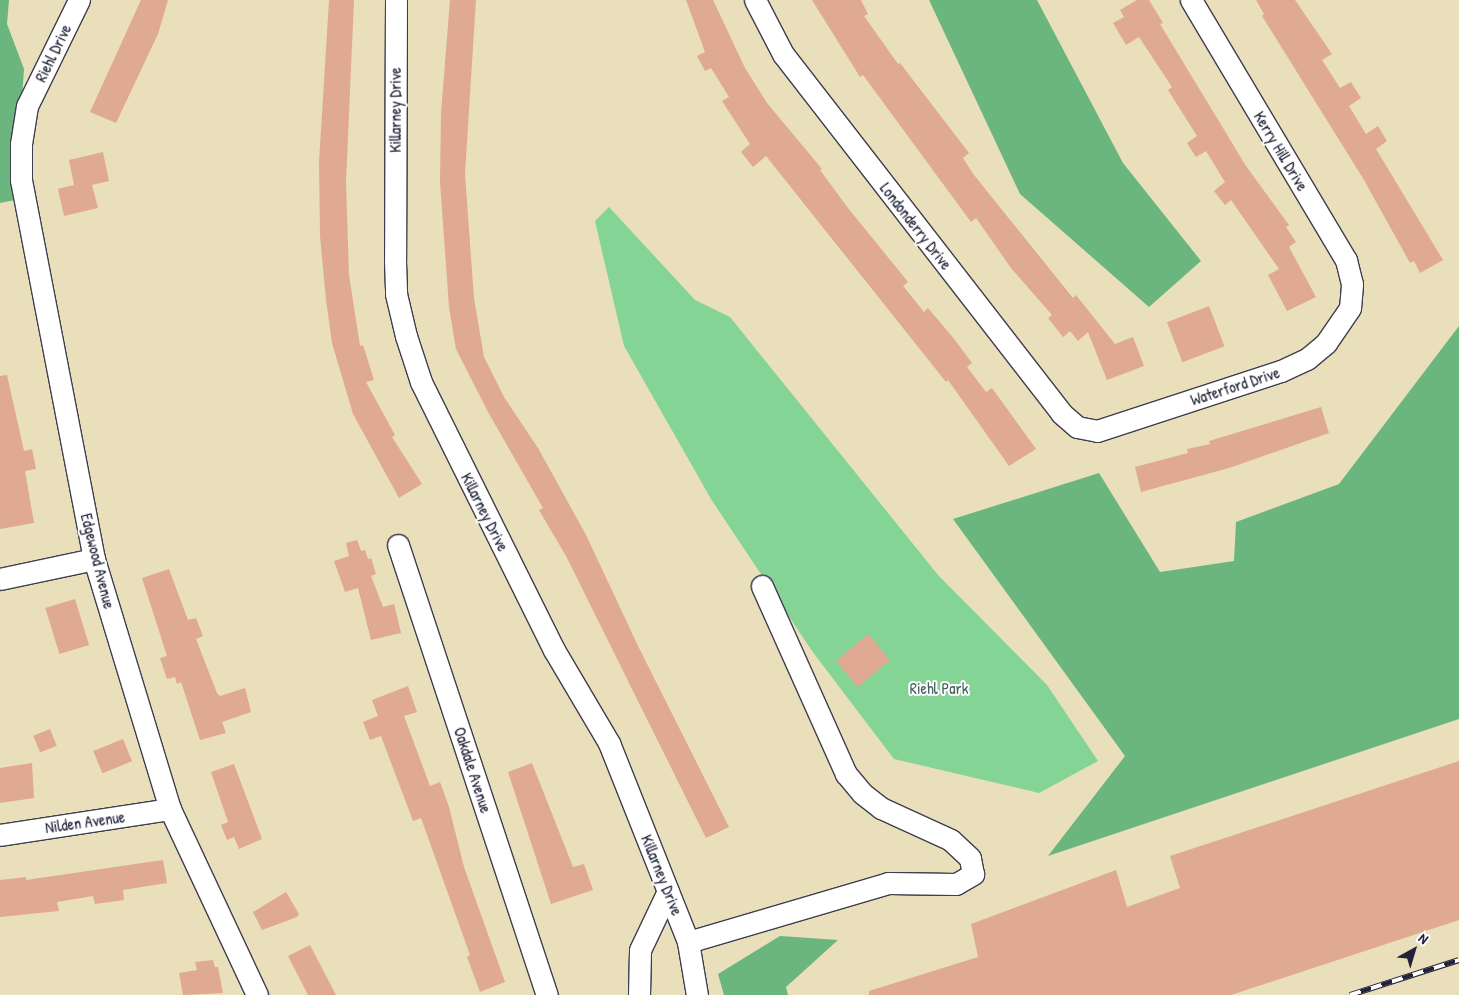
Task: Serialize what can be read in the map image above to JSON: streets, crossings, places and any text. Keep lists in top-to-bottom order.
{
  "streets": {
    "street": [
      "Riehl Drive",
      "Killarney Drive",
      "Kerry Hill Drive",
      "Londonderry Drive",
      "Waterford Drive",
      "Edgewood Avenue",
      "Oakdale Avenue",
      "Nilden Avenue"
    ]
  },
  "crossings": [
    ["Riehl Drive", "Edgewood Avenue"],
    ["Kerry Hill Drive", "Waterford Drive"],
    ["Londonderry Drive", "Waterford Drive"],
    ["Edgewood Avenue", "Nilden Avenue"]
  ],
  "parks": ["Riehl Park"],
  "north": "top right"
}
